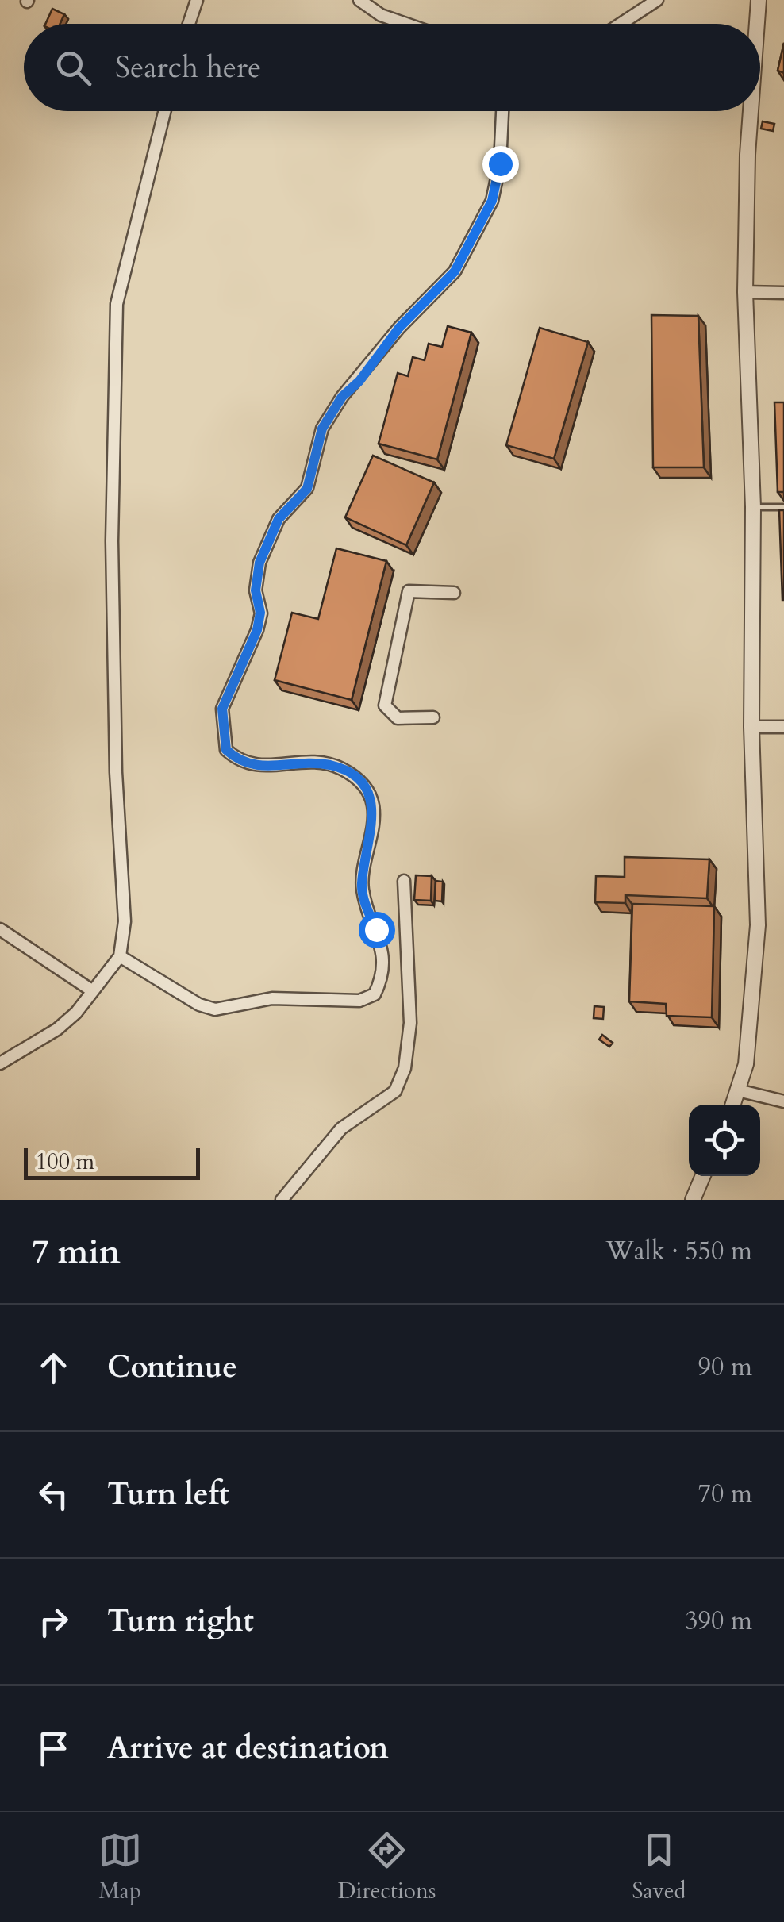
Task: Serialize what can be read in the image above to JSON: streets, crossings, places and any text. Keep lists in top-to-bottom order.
{
  "scale_bar": "100 m",
  "page": {
    "search": "Search here",
    "scale": "100 m",
    "heading": ["7 min", "Walk · 550 m"],
    "list": [
      ["Continue", "90 m"],
      ["Turn left", "70 m"],
      ["Turn right", "390 m"],
      "Arrive at destination"
    ],
    "nav": ["Map", "Directions", "Saved"]
  }
}
